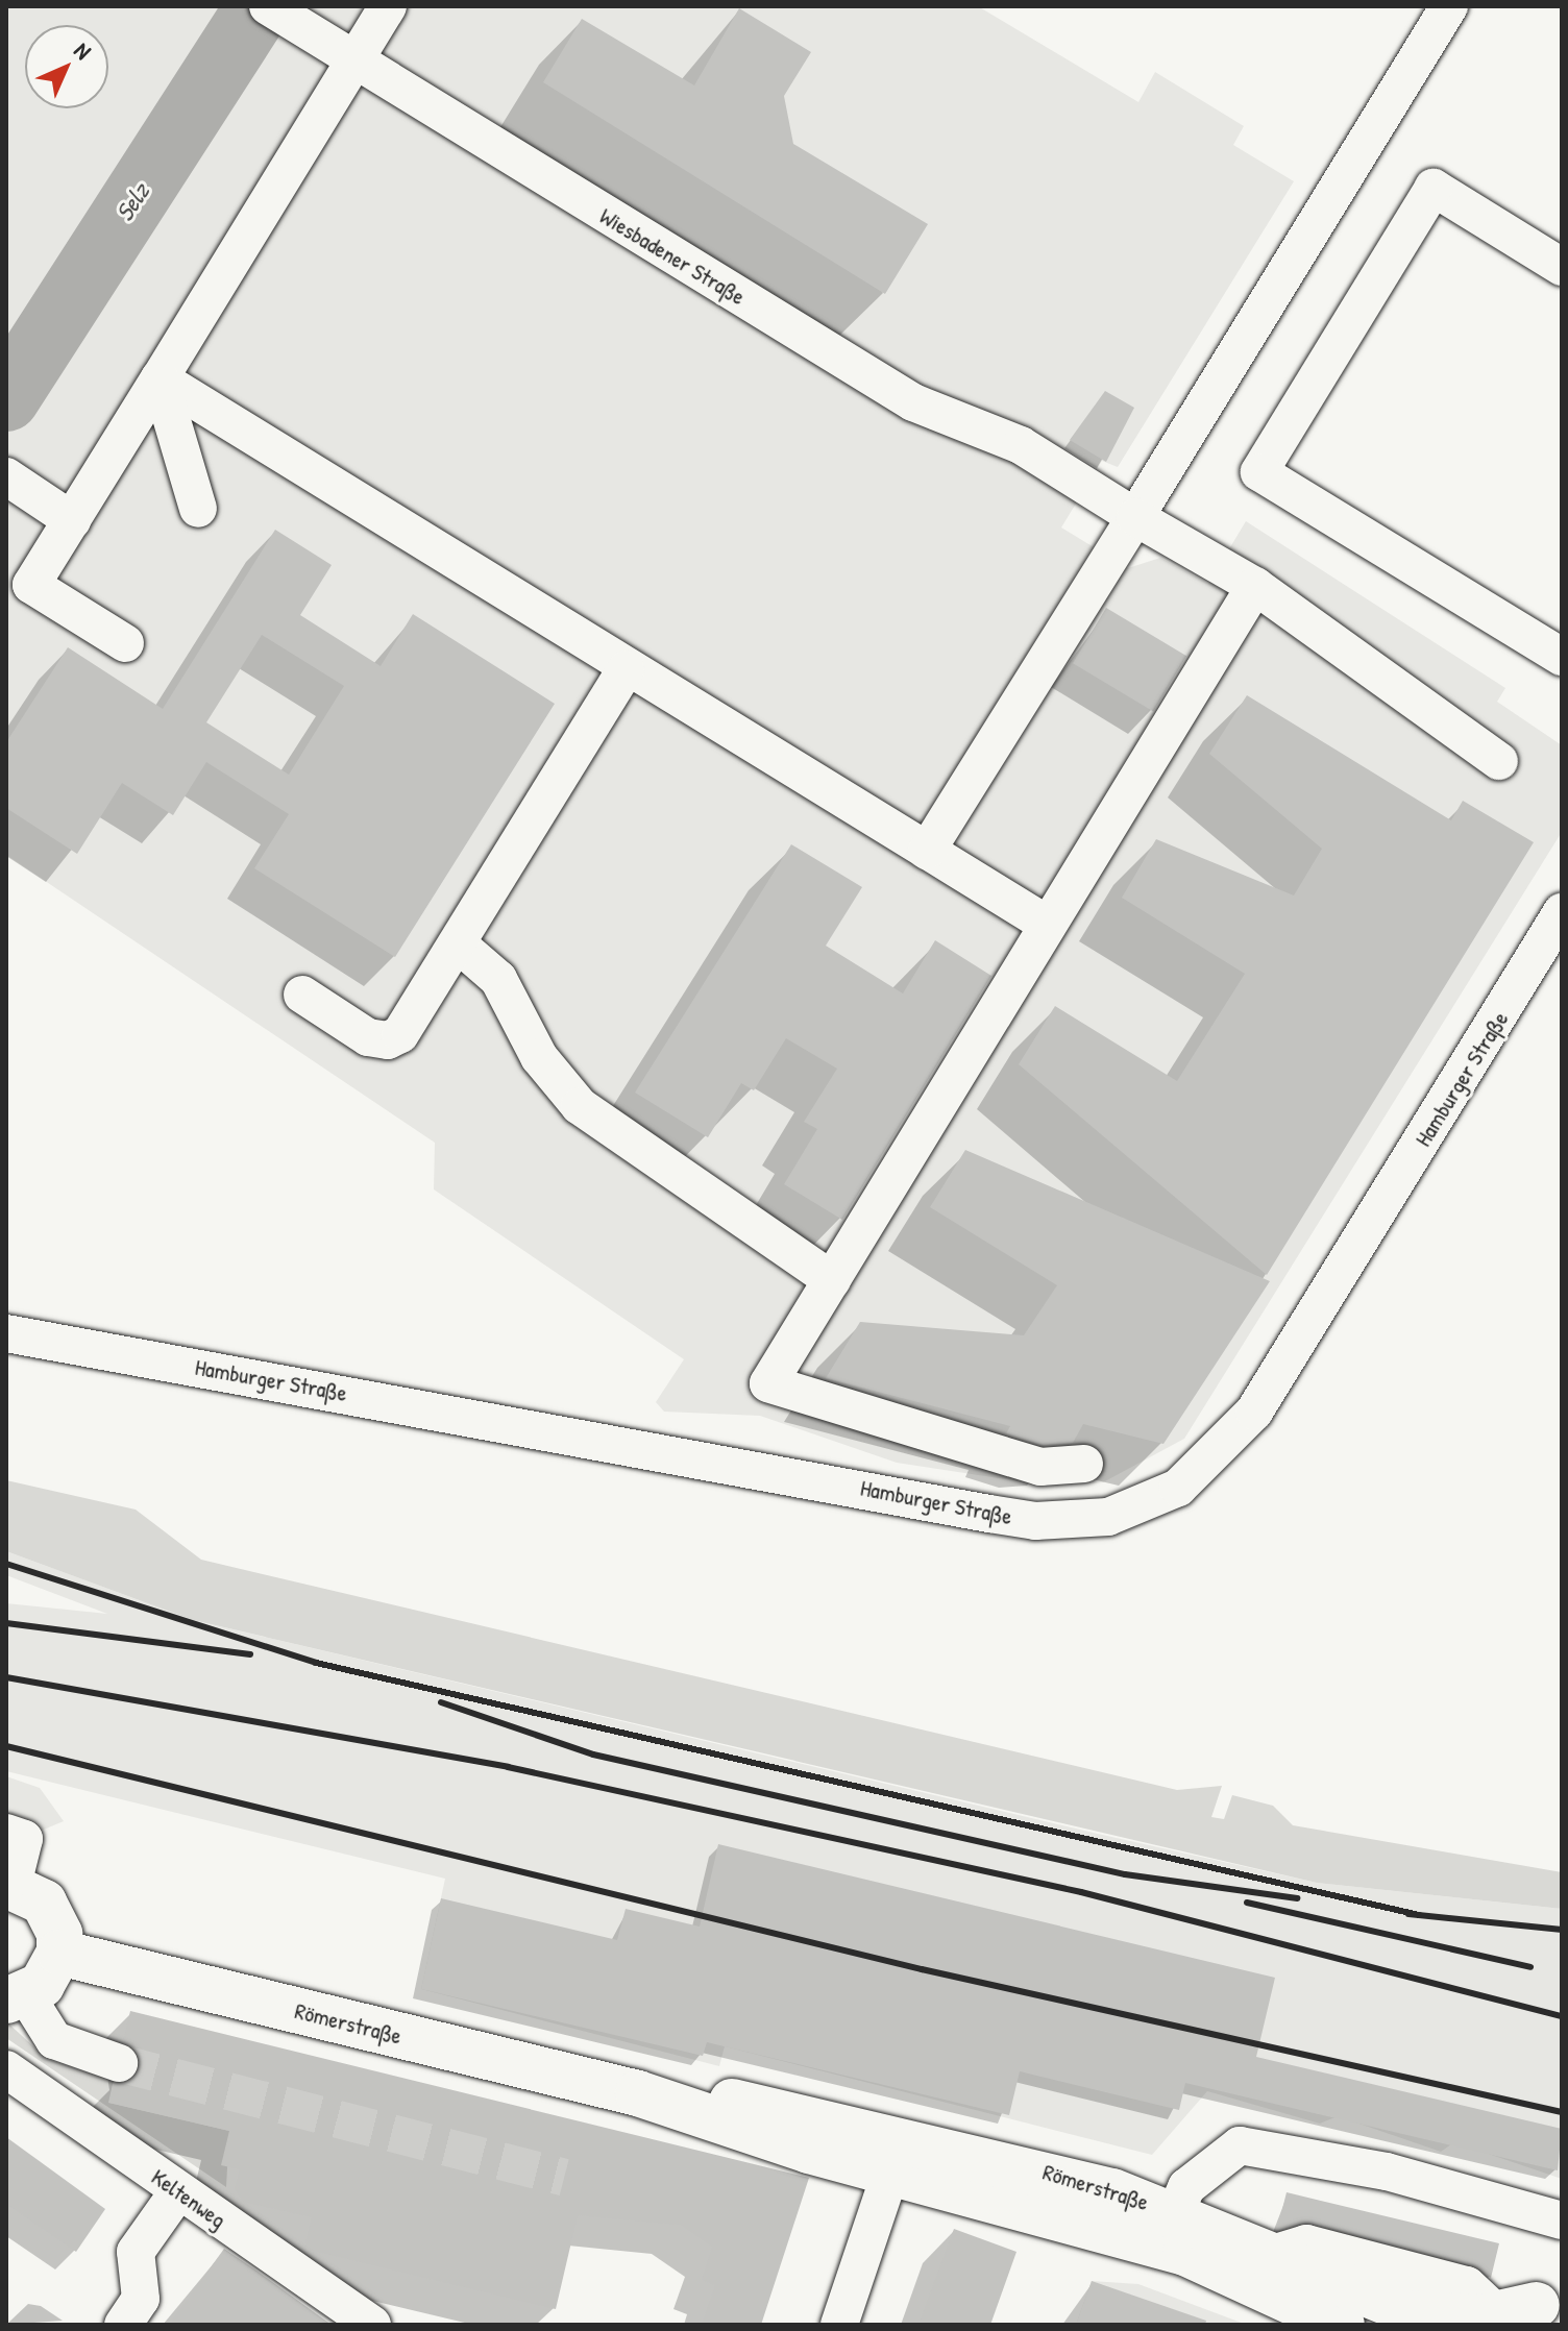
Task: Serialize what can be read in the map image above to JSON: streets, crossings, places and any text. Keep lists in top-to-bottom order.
{
  "streets": {
    "main road": ["Römerstraße"],
    "street": ["Wiesbadener Straße", "Hamburger Straße", "Keltenweg"]
  },
  "water": ["Selz"],
  "north": "top right"
}
